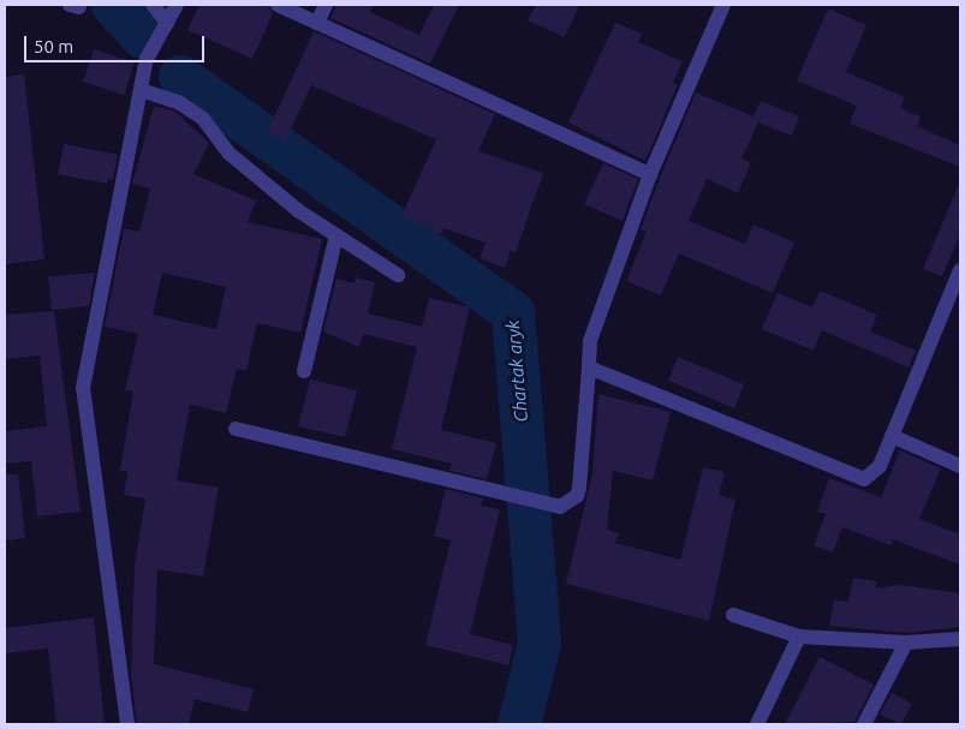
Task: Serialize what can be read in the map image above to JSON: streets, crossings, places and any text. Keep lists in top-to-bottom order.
{
  "water": ["Chartak aryk"],
  "scale_bar": "50 m"
}
